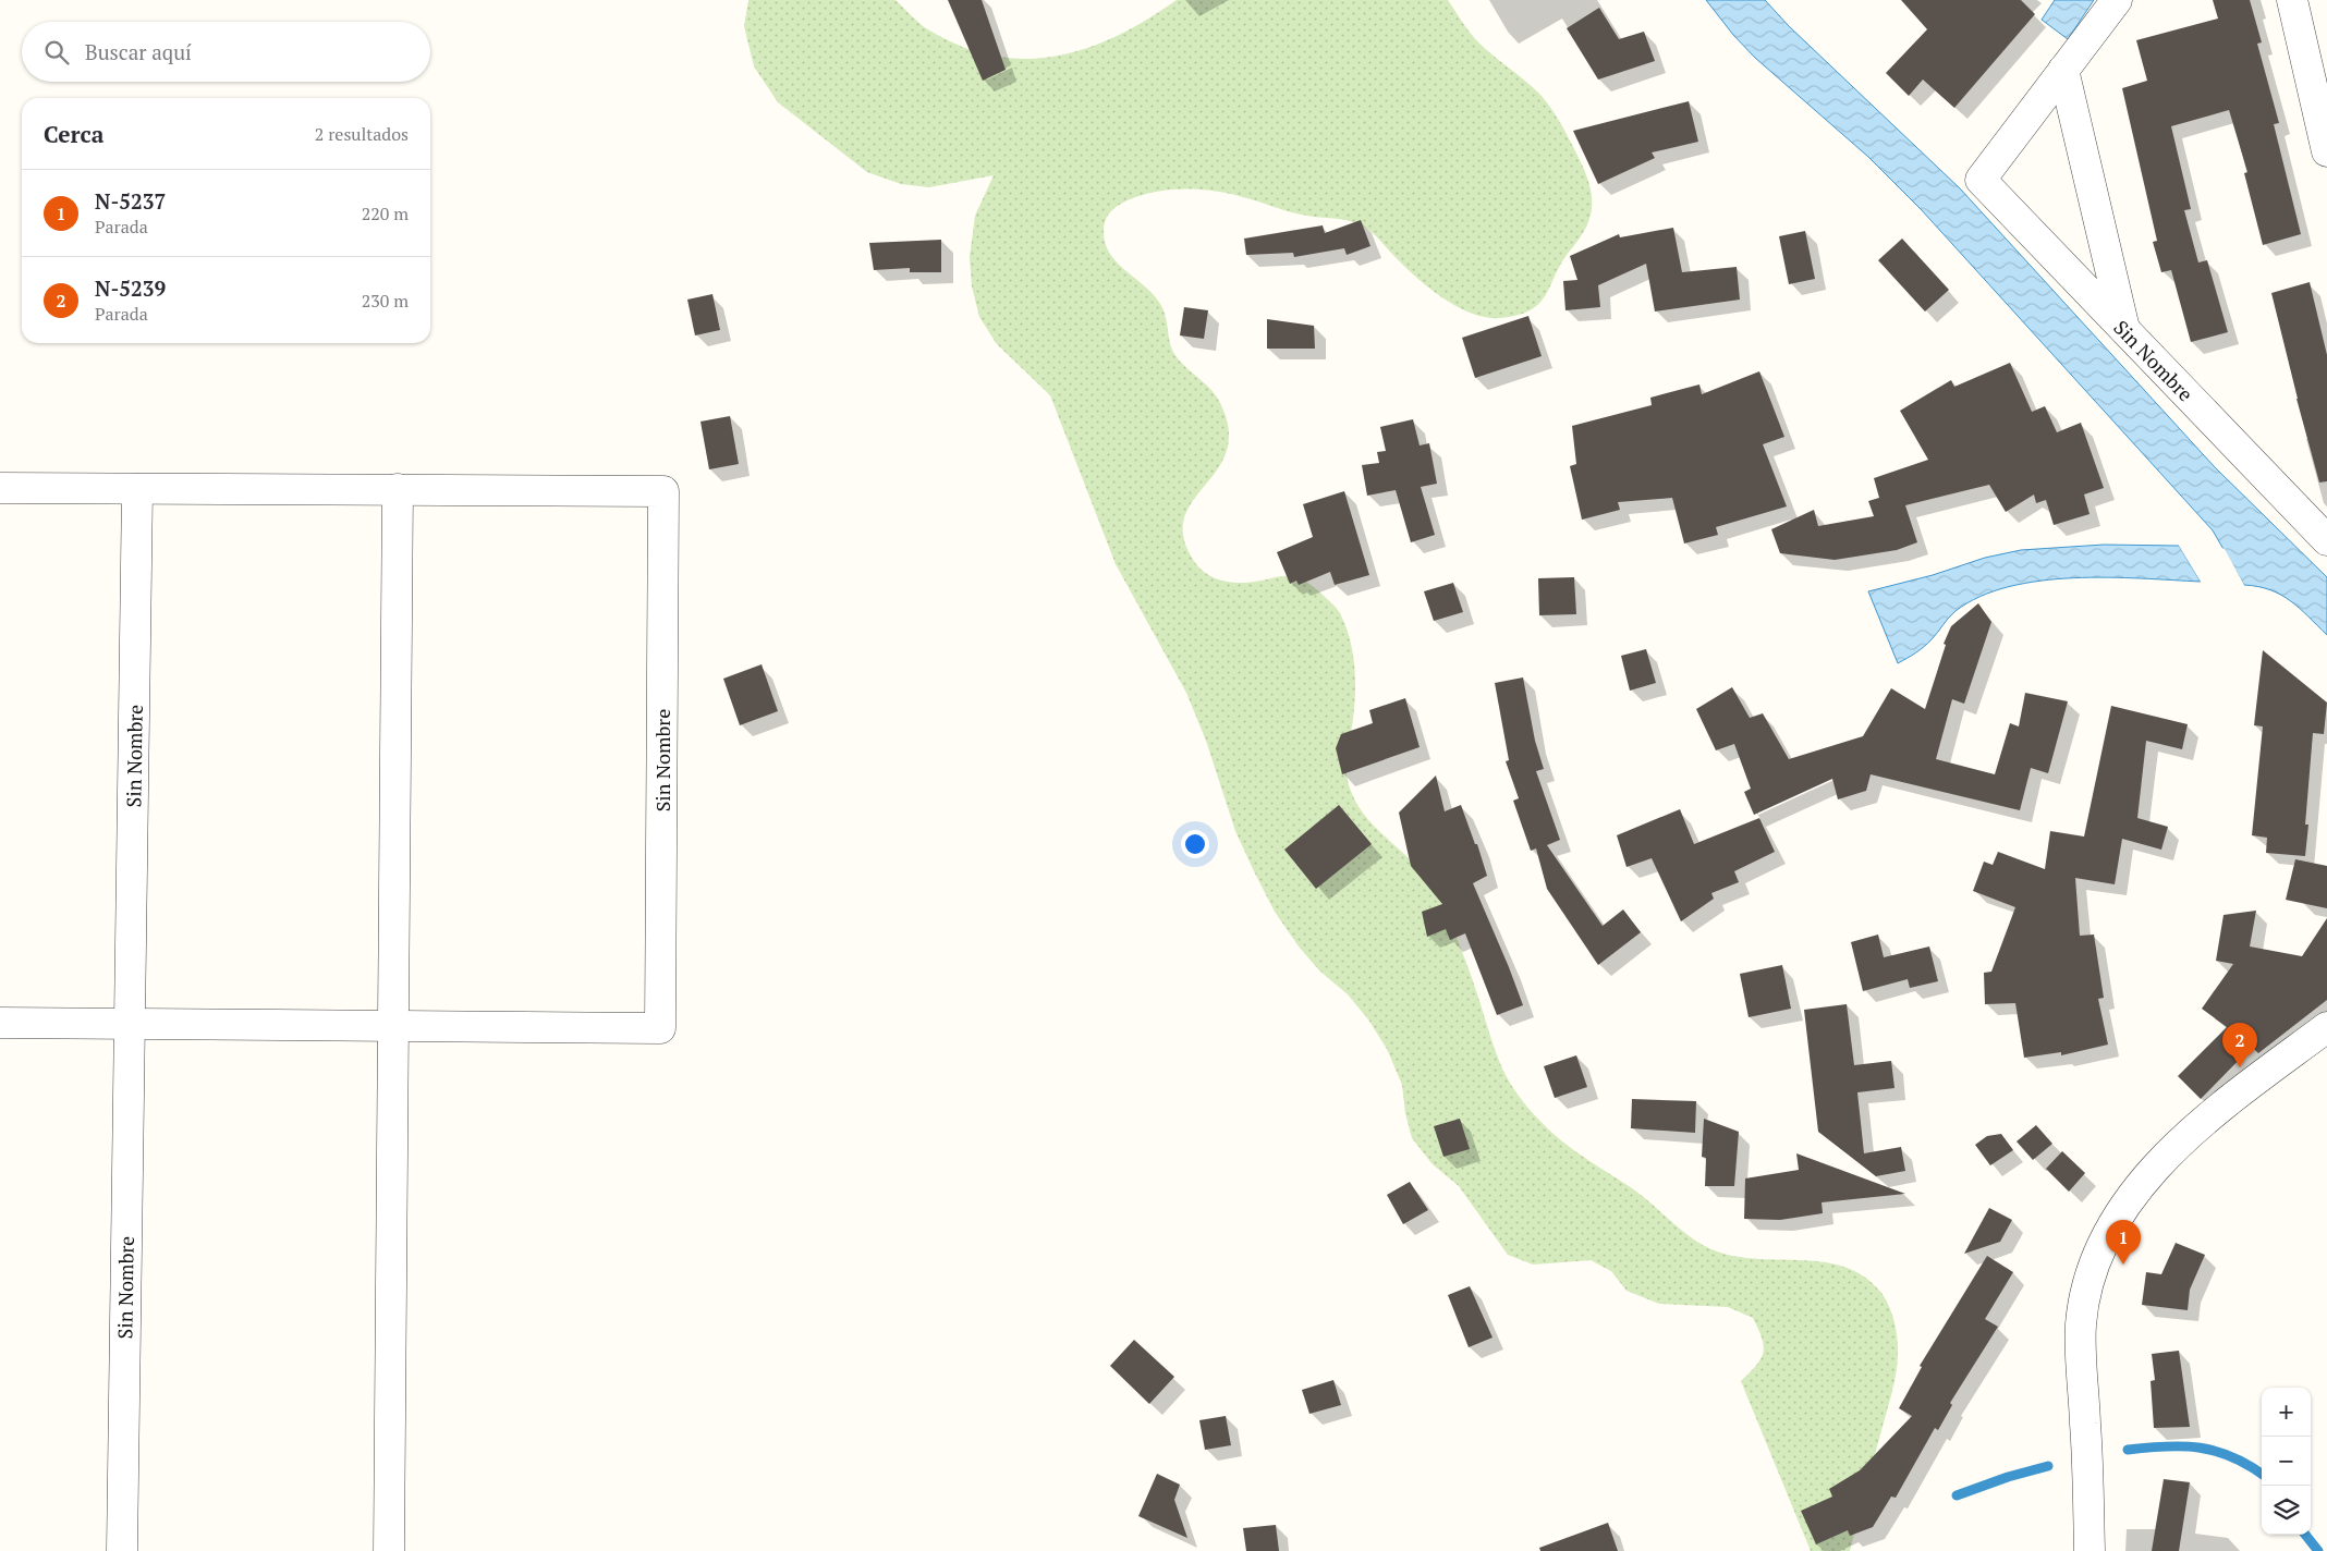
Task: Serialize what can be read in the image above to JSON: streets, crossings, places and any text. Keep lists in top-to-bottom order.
{
  "streets": {
    "street": ["Sin Nombre"]
  },
  "page": {
    "search": "Buscar aquí",
    "heading": ["Cerca", "2 resultados"],
    "list": [
      {
        "mark": "1",
        "name": "N-5237",
        "note": "Parada",
        "value": "220 m"
      },
      {
        "mark": "2",
        "name": "N-5239",
        "note": "Parada",
        "value": "230 m"
      }
    ],
    "pins": ["2", "1"],
    "map_buttons": ["+", "−"]
  }
}
